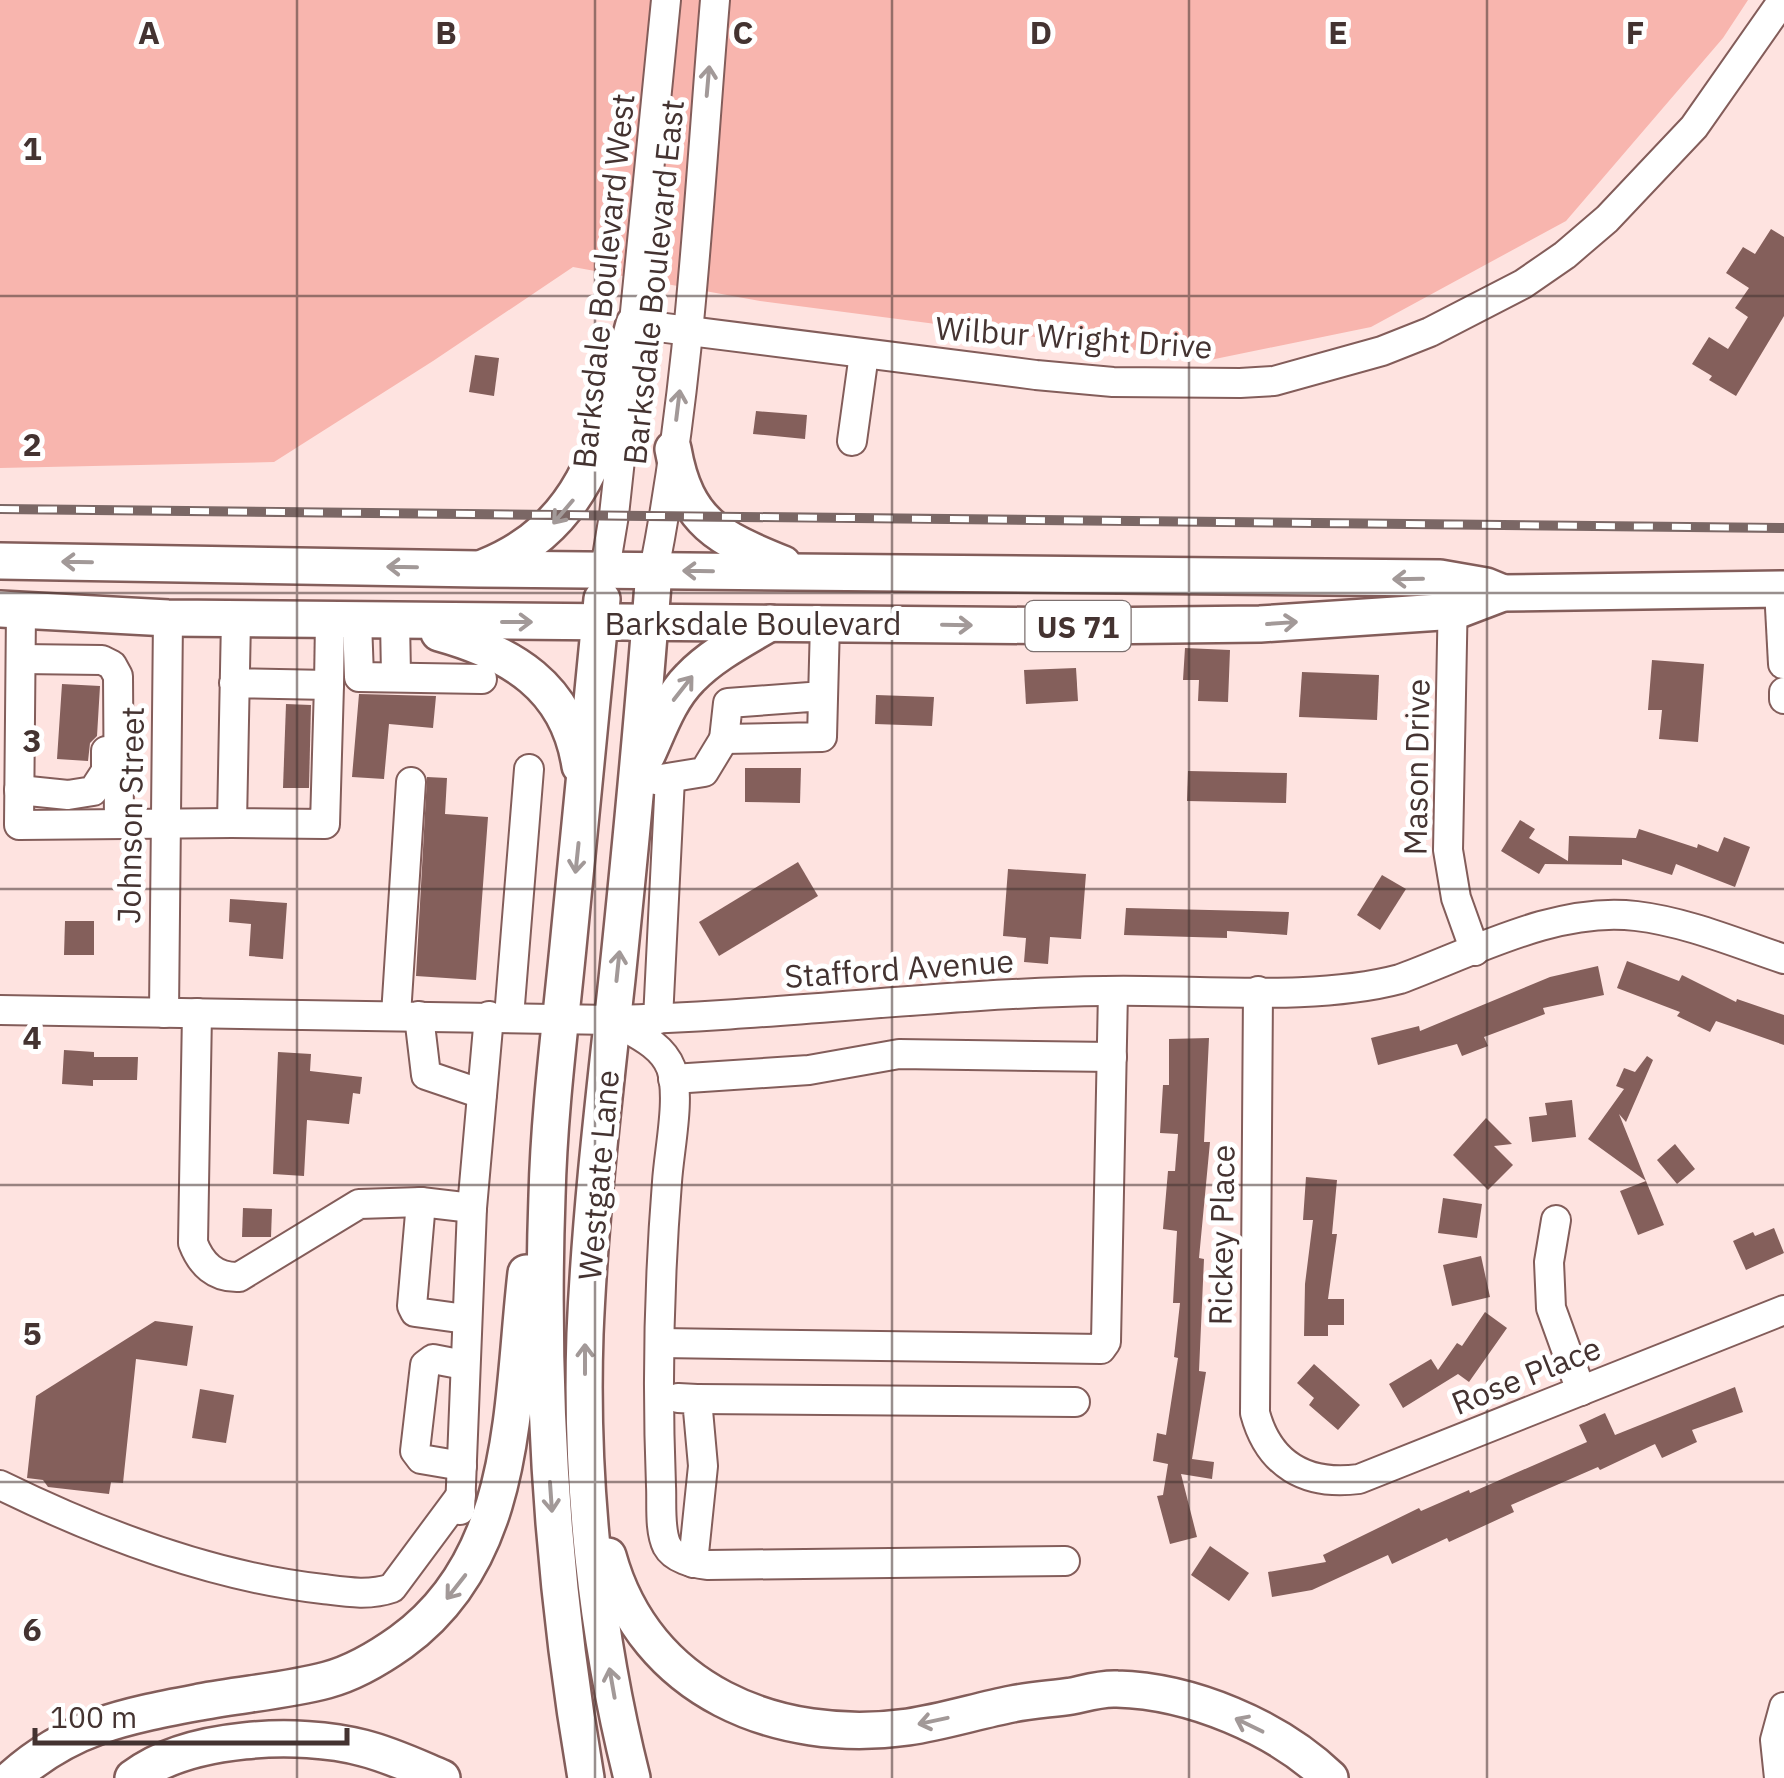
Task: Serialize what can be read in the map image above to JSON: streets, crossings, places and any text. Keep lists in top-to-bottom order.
{
  "streets": {
    "main road": ["Barksdale Boulevard", "US 71", "Westgate Lane"],
    "street": [
      "Barksdale Boulevard West",
      "Barksdale Boulevard East",
      "Wilbur Wright Drive",
      "Mason Drive",
      "Johnson Street",
      "Stafford Avenue",
      "Rickey Place",
      "Rose Place"
    ]
  },
  "crossings": [
    ["Barksdale Boulevard West", "Wilbur Wright Drive"],
    ["Barksdale Boulevard West", "Barksdale Boulevard"],
    ["Barksdale Boulevard West", "Westgate Lane"],
    ["Barksdale Boulevard East", "Wilbur Wright Drive"],
    ["Barksdale Boulevard East", "Barksdale Boulevard"],
    ["Barksdale Boulevard East", "Westgate Lane"],
    ["Barksdale Boulevard", "Mason Drive"],
    ["Barksdale Boulevard", "Johnson Street"],
    ["Barksdale Boulevard", "Westgate Lane"],
    ["Mason Drive", "Stafford Avenue"],
    ["Johnson Street", "Stafford Avenue"],
    ["Stafford Avenue", "Westgate Lane"],
    ["Stafford Avenue", "Rickey Place"],
    ["Rickey Place", "Rose Place"]
  ],
  "one_way": ["Barksdale Boulevard East"],
  "scale_bar": "100 m",
  "grid": {
    "columns": [
      "A",
      "B",
      "C",
      "D",
      "E",
      "F"
    ],
    "rows": [
      "1",
      "2",
      "3",
      "4",
      "5",
      "6"
    ]
  }
}
